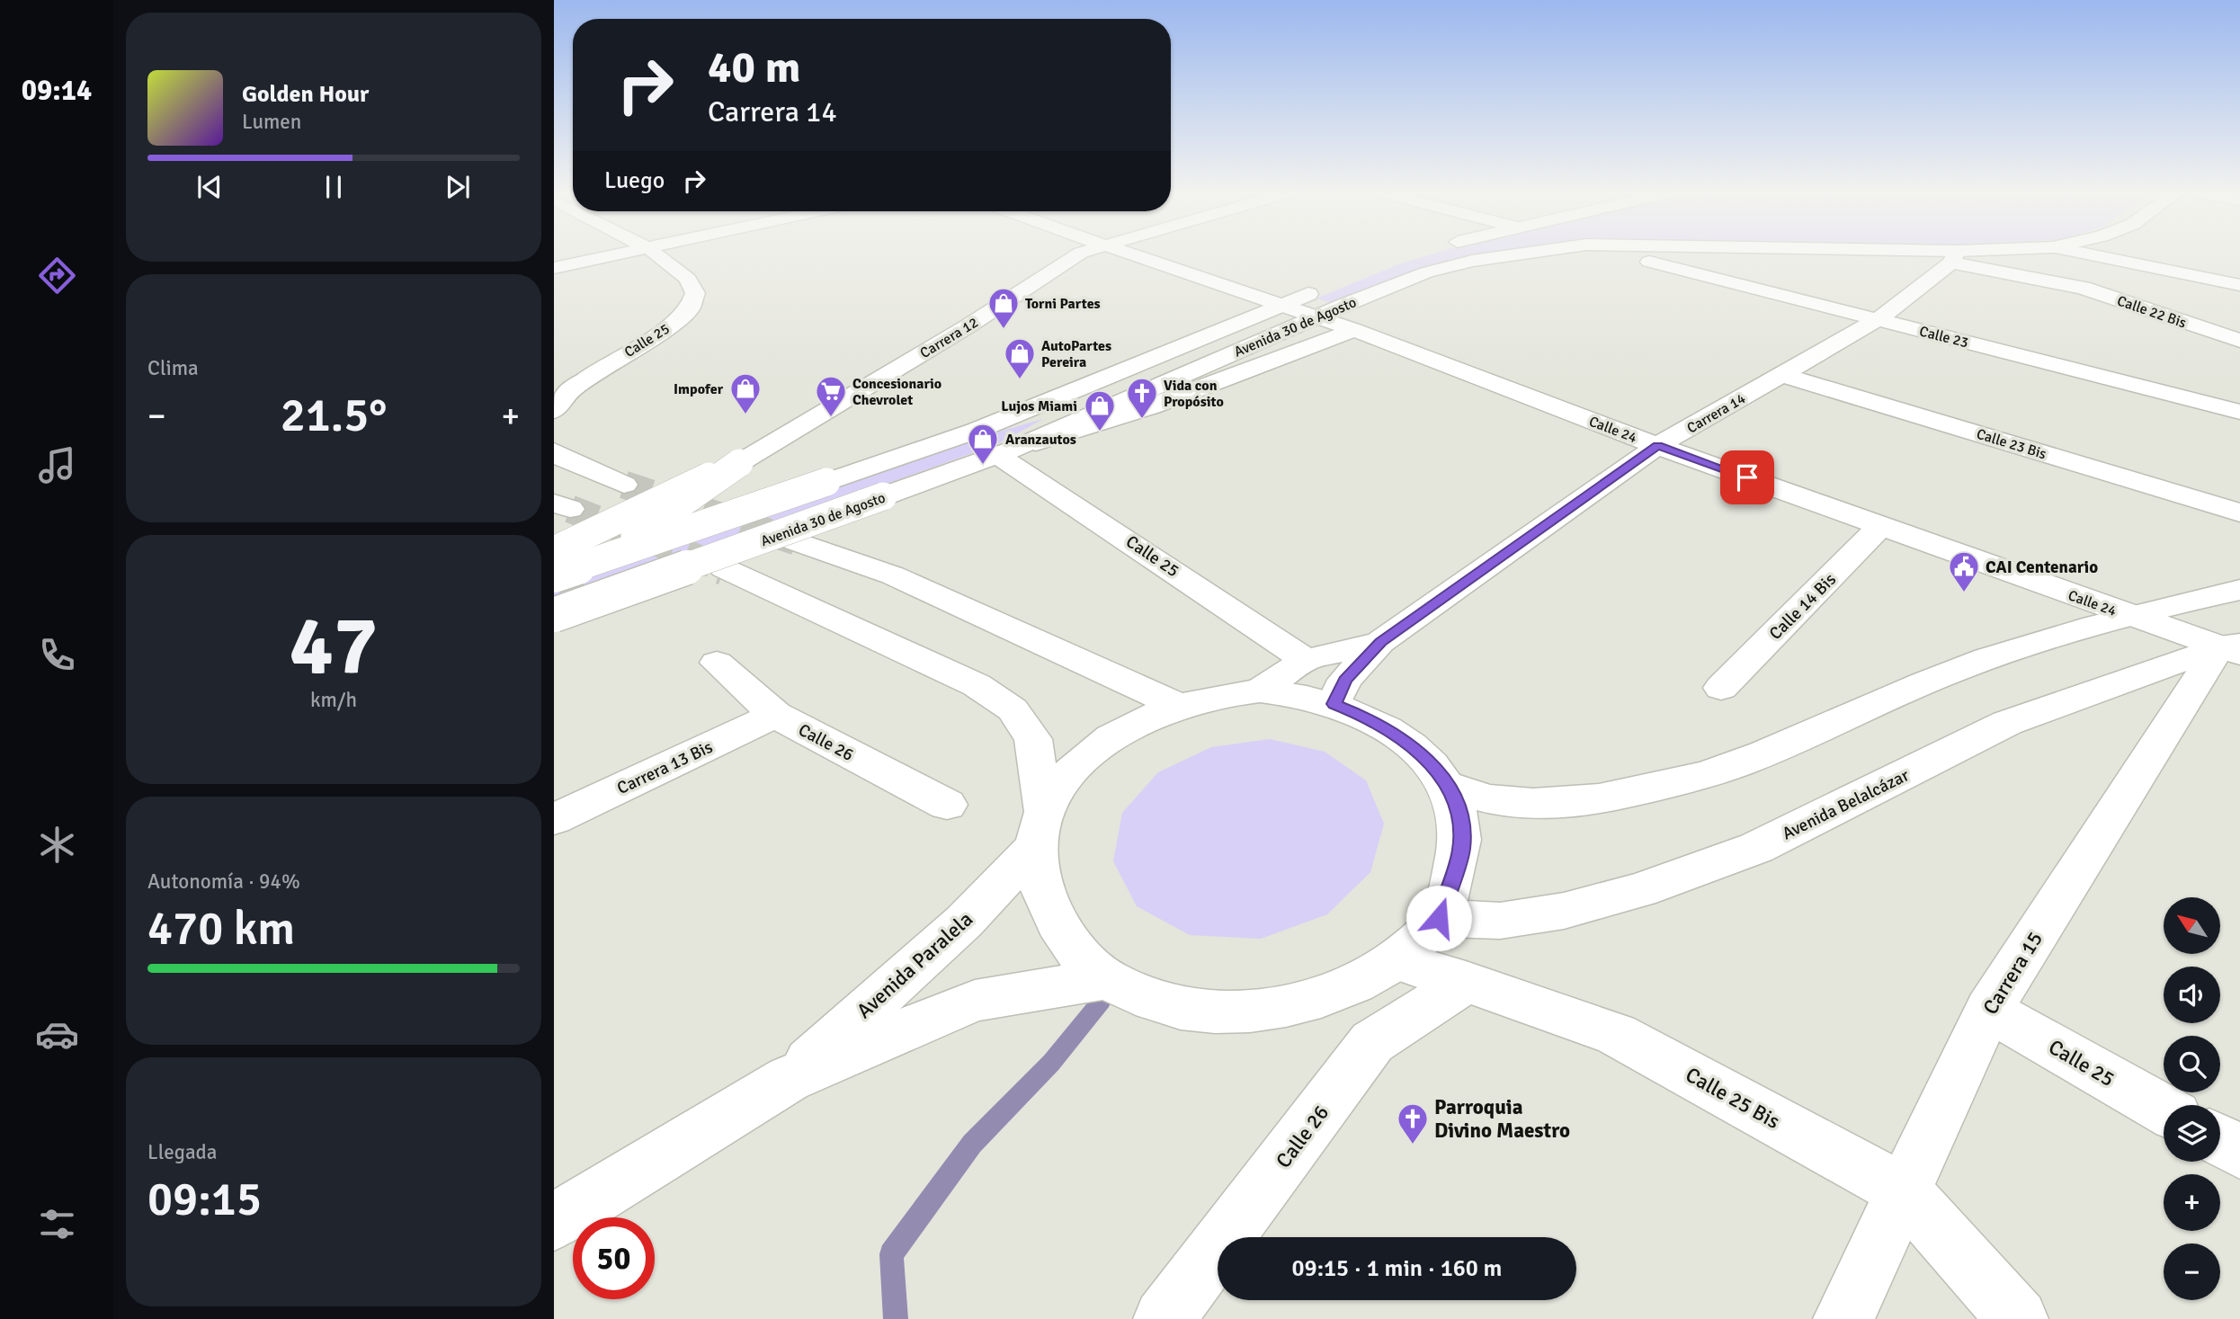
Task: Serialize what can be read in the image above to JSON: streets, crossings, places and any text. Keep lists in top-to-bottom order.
{
  "streets": {
    "street": [
      "Calle 22 Bis",
      "Avenida 30 de Agosto",
      "Calle 23",
      "Carrera 12",
      "Calle 25",
      "Carrera 14",
      "Calle 24",
      "Calle 23 Bis",
      "Calle 14 Bis",
      "Calle 26",
      "Carrera 13 Bis",
      "Avenida Belalcázar",
      "Avenida Paralela",
      "Carrera 15",
      "Calle 25 Bis"
    ]
  },
  "crossings": [
    ["Calle 22 Bis", "Avenida 30 de Agosto"],
    ["Calle 22 Bis", "Carrera 14"],
    ["Avenida 30 de Agosto", "Calle 25"],
    ["Avenida 30 de Agosto", "Carrera 14"],
    ["Avenida 30 de Agosto", "Calle 24"],
    ["Calle 23", "Carrera 14"],
    ["Calle 25", "Carrera 14"],
    ["Calle 25", "Carrera 15"],
    ["Carrera 14", "Calle 24"],
    ["Carrera 14", "Calle 23 Bis"],
    ["Carrera 14", "Avenida Paralela"],
    ["Calle 24", "Calle 14 Bis"],
    ["Calle 24", "Avenida Belalcázar"],
    ["Calle 24", "Carrera 15"],
    ["Calle 26", "Carrera 13 Bis"],
    ["Calle 26", "Calle 25 Bis"],
    ["Avenida Belalcázar", "Carrera 15"],
    ["Carrera 15", "Calle 25 Bis"]
  ],
  "places": {
    "shop": [
      "Torni Partes",
      "AutoPartes Pereira",
      "Impofer",
      "Lujos Miami",
      "Aranzautos"
    ],
    "supermarket": ["Concesionario Chevrolet"],
    "church": ["Vida con Propósito", "Parroquia Divino Maestro"],
    "public building": ["CAI Centenario"]
  },
  "north": "top left",
  "page": {
    "tabs": "09:14",
    "turn": ["40 m", "Carrera 14"],
    "song": ["Golden Hour", "Lumen"],
    "then": "Luego",
    "tile": [
      "Clima",
      ["47", "km/h"],
      ["Autonomía · 94%", "470 km"],
      ["Llegada", "09:15"]
    ],
    "heat": ["−", "21.5°", "+"],
    "map_buttons": ["+", "−"],
    "limit": "50",
    "trip": "09:15 · 1 min · 160 m"
  }
}
